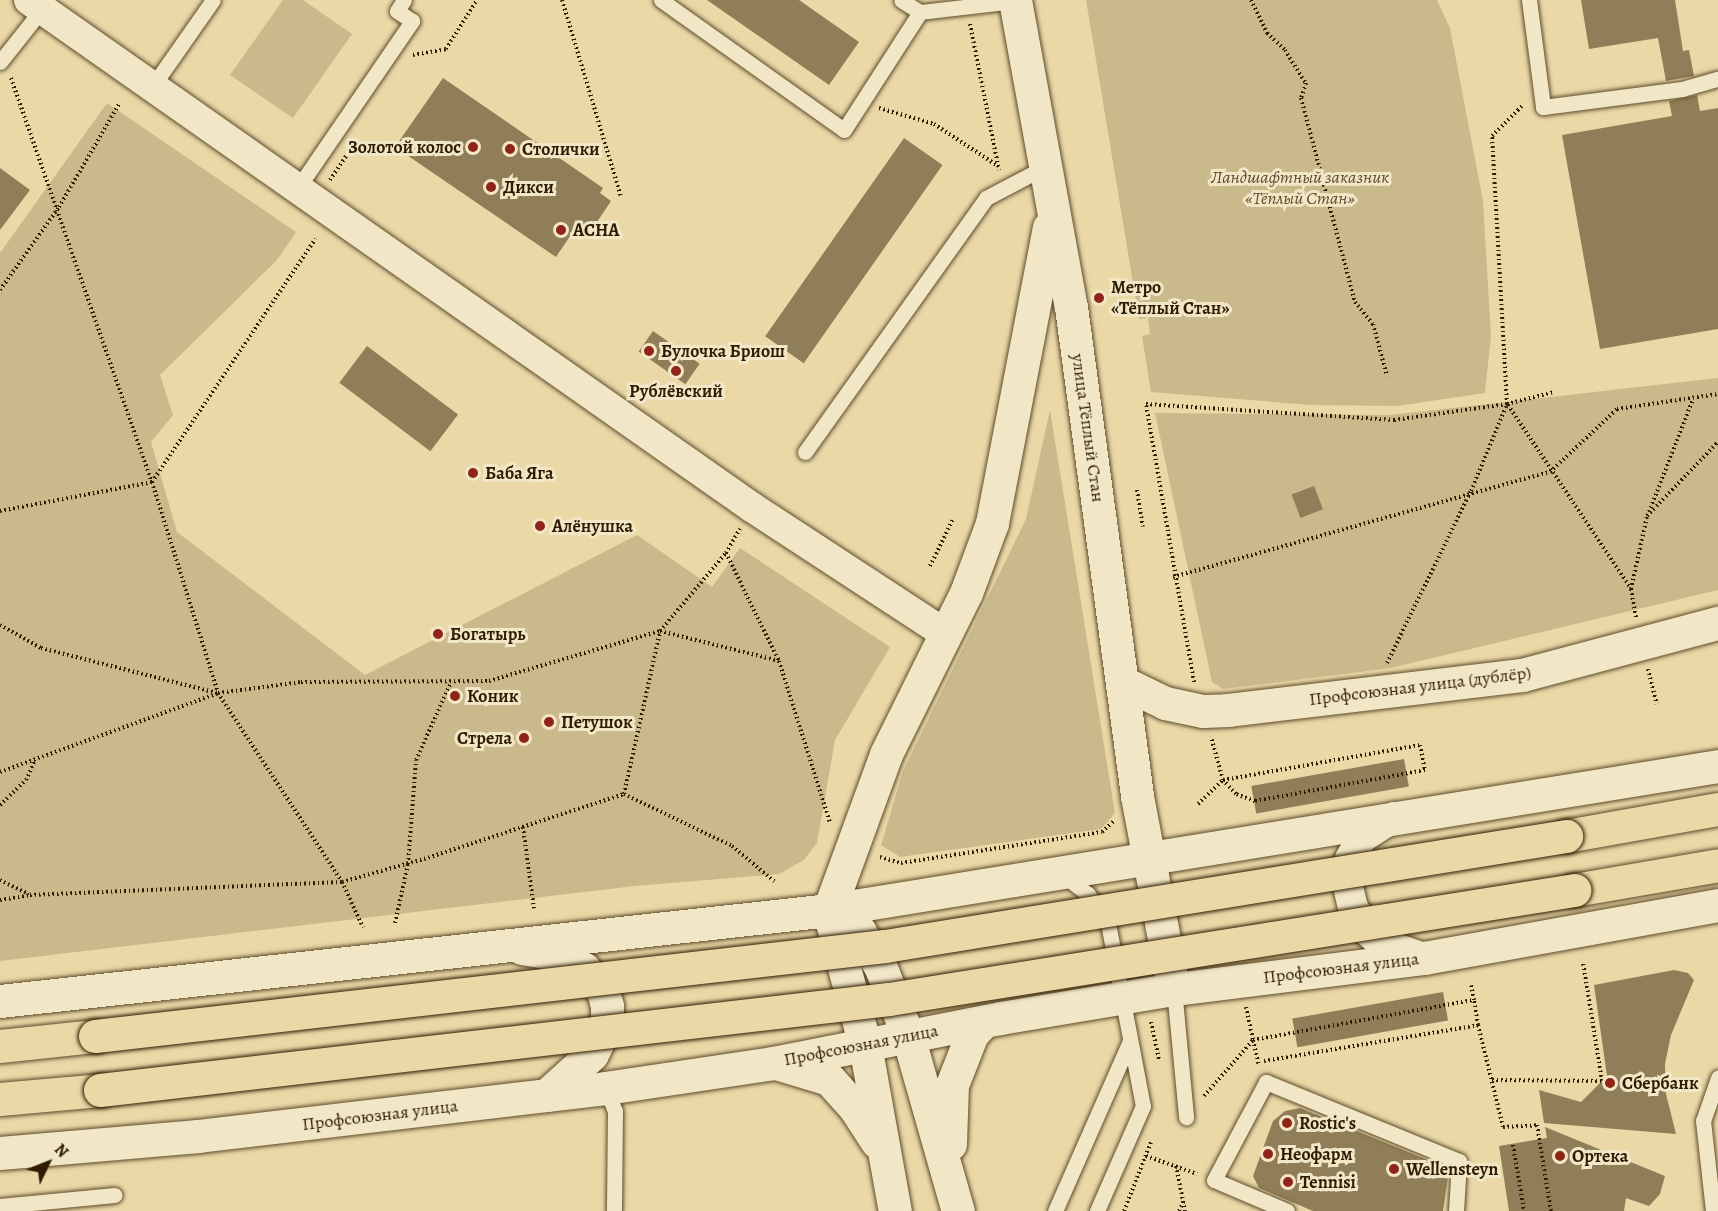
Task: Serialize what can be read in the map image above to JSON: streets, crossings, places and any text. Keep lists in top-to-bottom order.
{
  "streets": {
    "main road": ["улица Тёплый Стан", "Профсоюзная улица (дублёр)", "Профсоюзная улица"]
  },
  "crossings": [
    ["улица Тёплый Стан", "Профсоюзная улица (дублёр)"],
    ["улица Тёплый Стан", "Профсоюзная улица"]
  ],
  "parks": ["Ландшафтный заказник «Тёплый Стан»"],
  "places": [
    "Золотой колос",
    "Столички",
    "Дикси",
    "АСНА",
    "Метро «Тёплый Стан»",
    "Булочка Бриош",
    "Рублёвский",
    "Баба Яга",
    "Алёнушка",
    "Богатырь",
    "Коник",
    "Петушок",
    "Стрела",
    "Сбербанк",
    "Rostic's",
    "Неофарм",
    "Ортека",
    "Wellensteyn",
    "Tennisi"
  ],
  "north": "top right"
}
